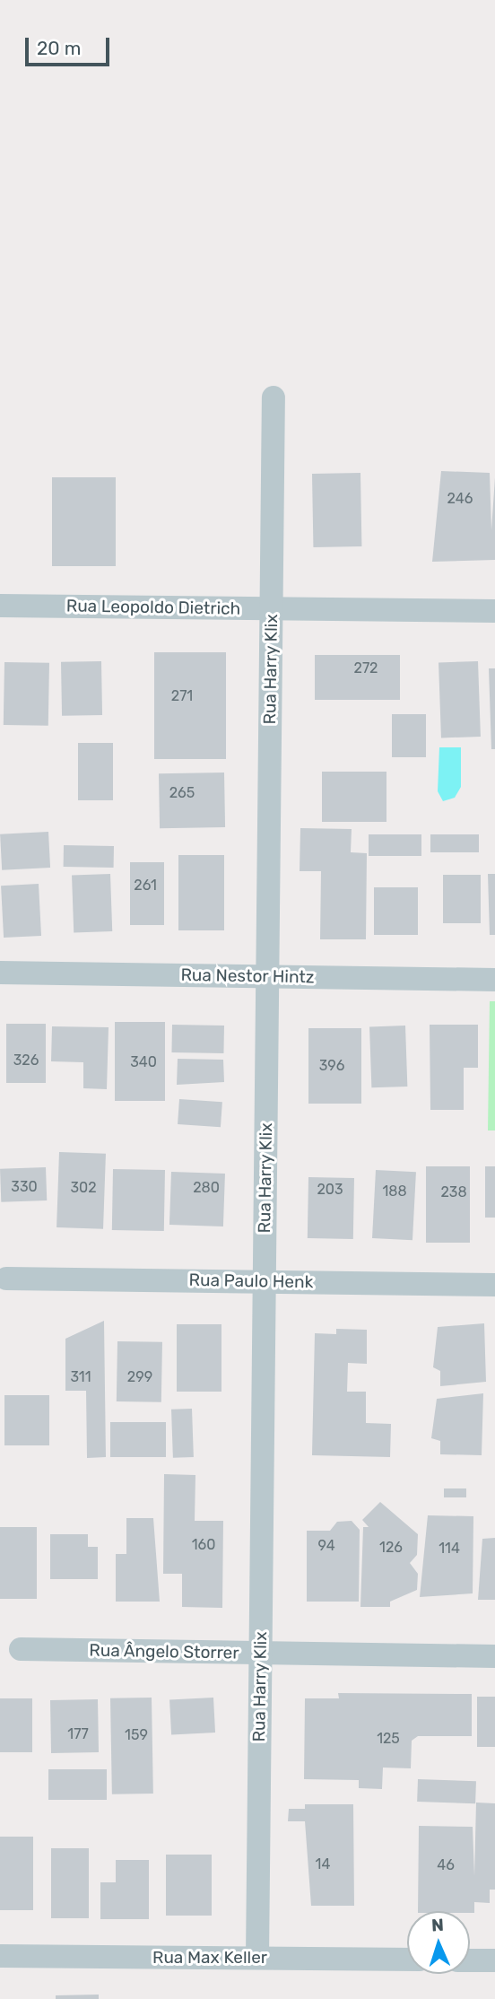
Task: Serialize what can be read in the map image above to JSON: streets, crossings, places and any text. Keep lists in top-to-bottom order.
{
  "streets": {
    "street": [
      "Rua Leopoldo Dietrich",
      "Rua Harry Klix",
      "Rua Nestor Hintz",
      "Rua Paulo Henk",
      "Rua Ângelo Storrer",
      "Rua Max Keller"
    ]
  },
  "crossings": [
    ["Rua Leopoldo Dietrich", "Rua Harry Klix"],
    ["Rua Harry Klix", "Rua Nestor Hintz"],
    ["Rua Harry Klix", "Rua Paulo Henk"],
    ["Rua Harry Klix", "Rua Ângelo Storrer"],
    ["Rua Harry Klix", "Rua Max Keller"]
  ],
  "house_numbers": [
    "246",
    "272",
    "271",
    "265",
    "261",
    "326",
    "340",
    "396",
    "330",
    "302",
    "280",
    "203",
    "188",
    "238",
    "311",
    "299",
    "160",
    "94",
    "126",
    "114",
    "177",
    "159",
    "125",
    "14",
    "46"
  ],
  "scale_bar": "20 m",
  "north": "top"
}
